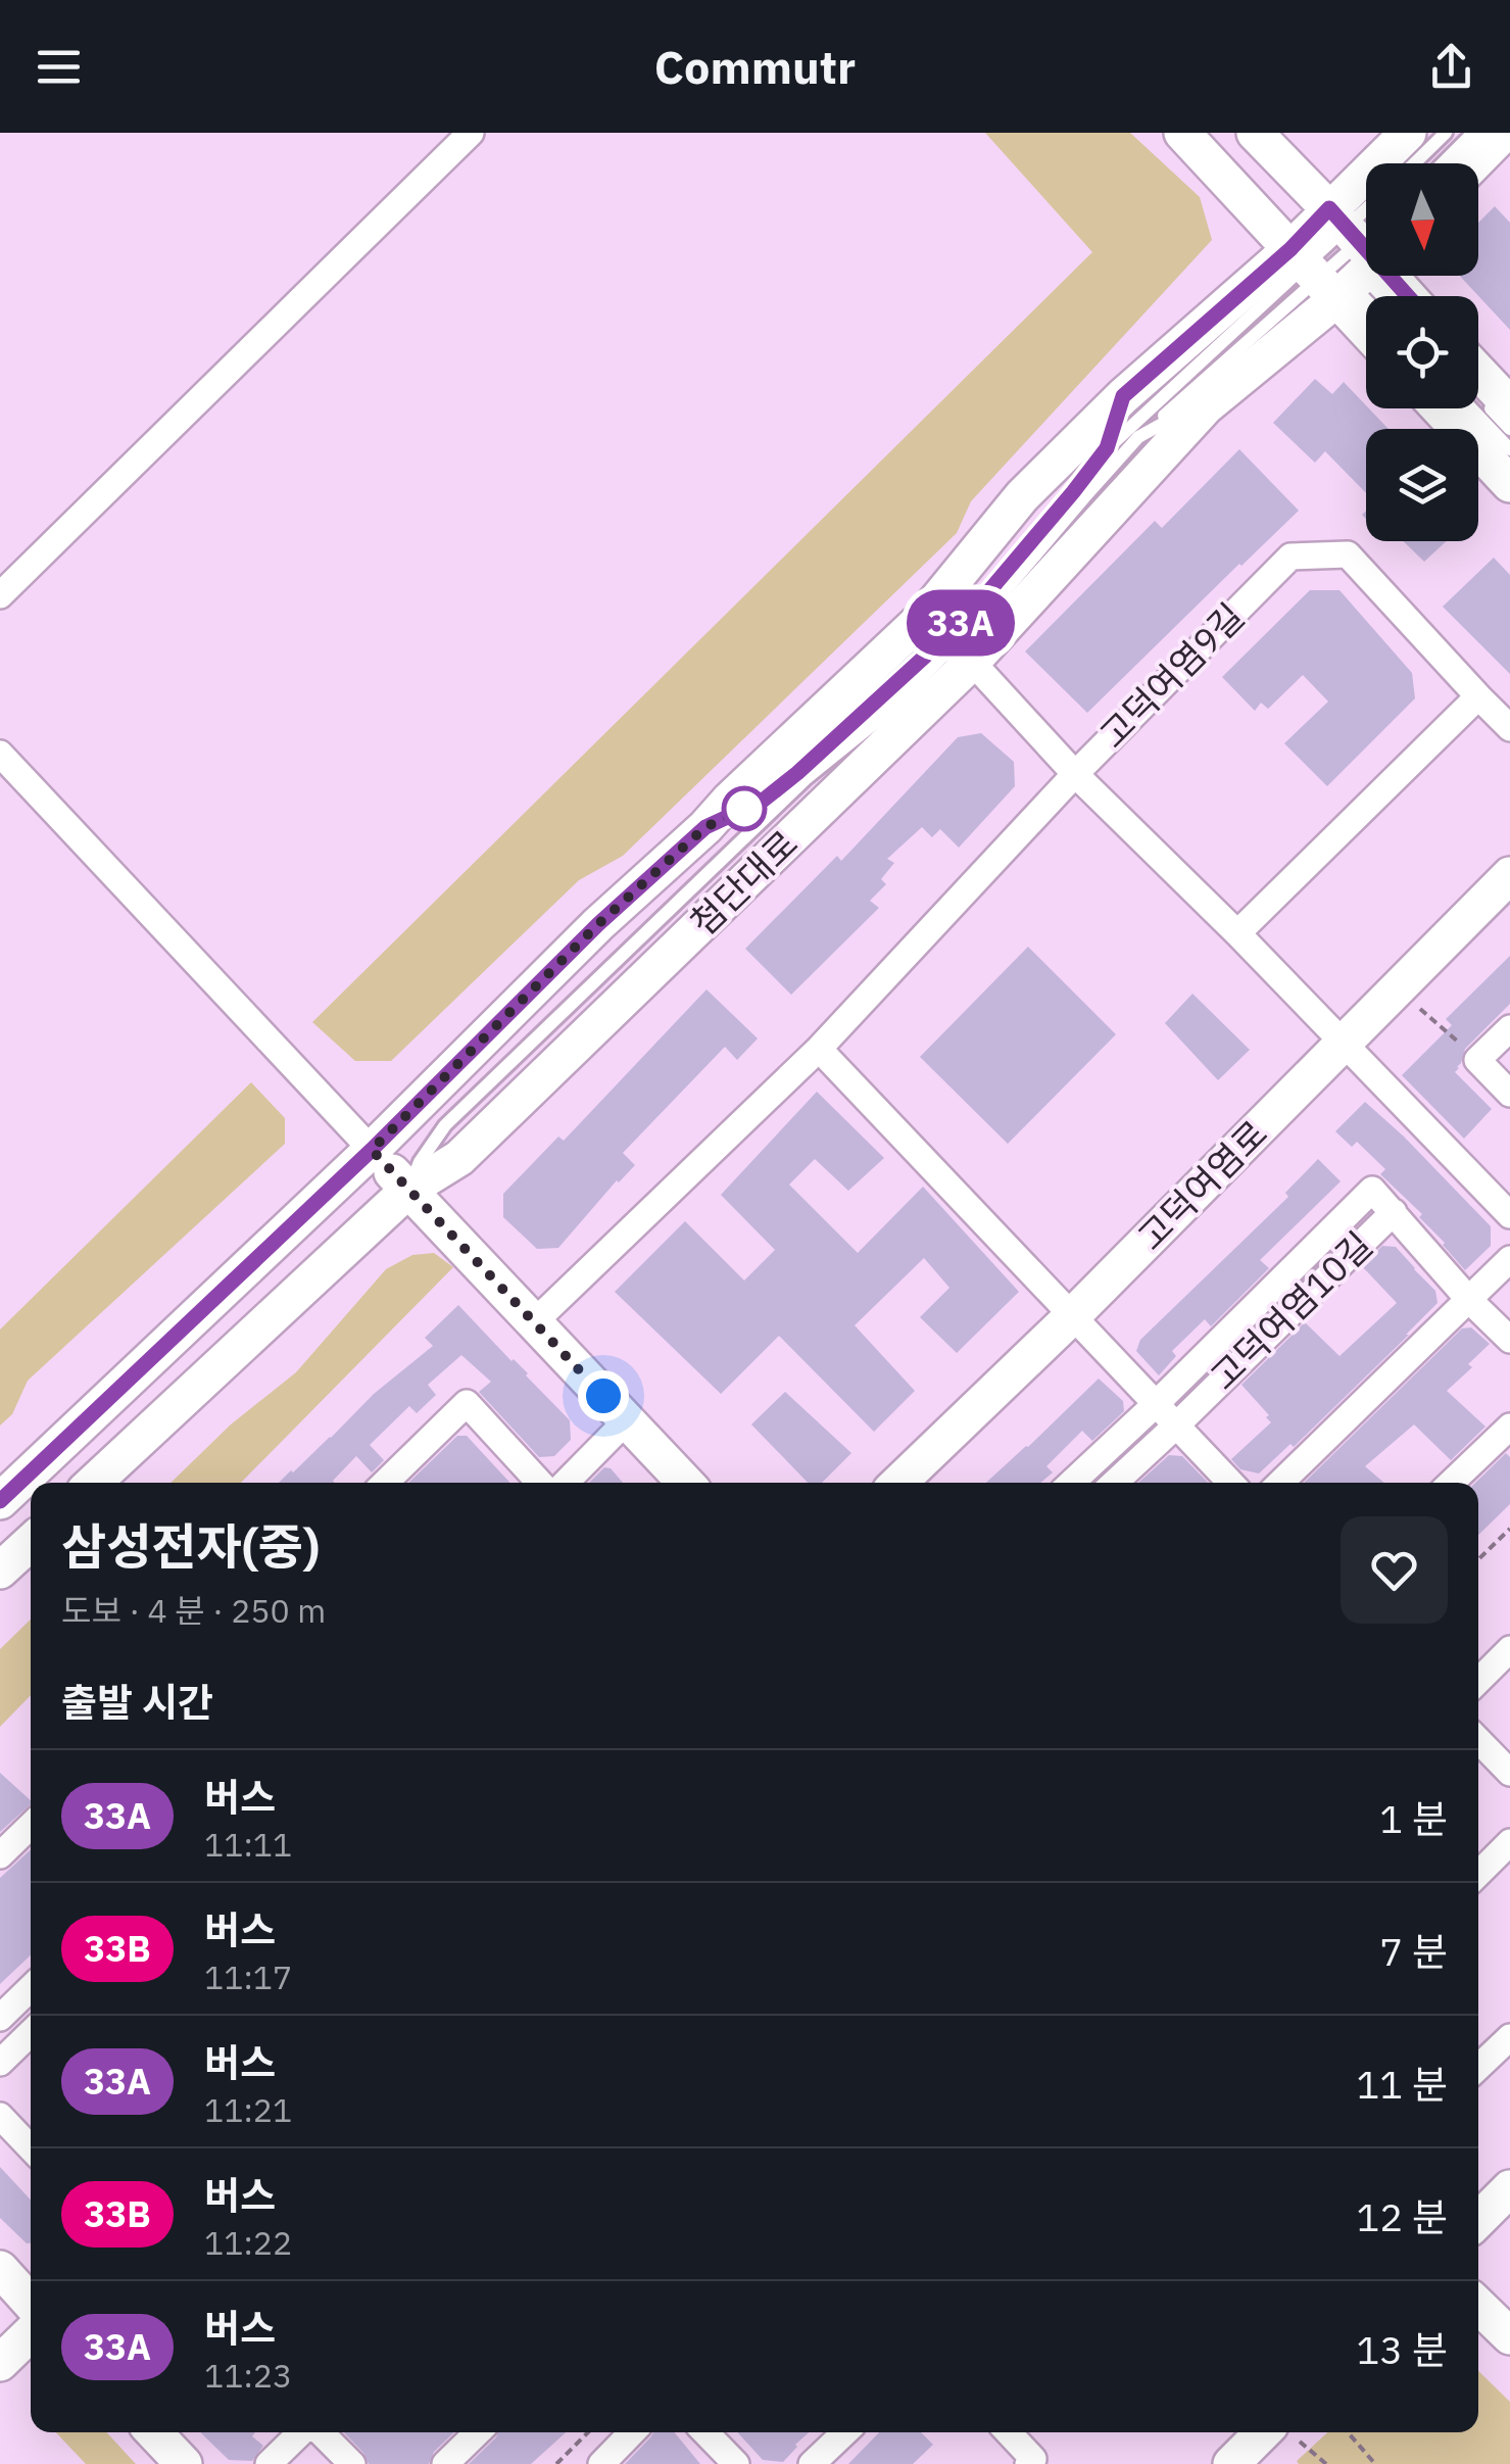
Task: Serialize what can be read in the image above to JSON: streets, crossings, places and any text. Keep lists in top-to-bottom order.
{
  "streets": {
    "street": [
      "고덕여염9길",
      "첨단대로",
      "고덕여염로",
      "고덕여염10길"
    ]
  },
  "lines": ["bus line 33A"],
  "north": "bottom",
  "page": {
    "header": "Commutr",
    "on_map": "33A",
    "heading": [
      ["삼성전자(중)", "도보 · 4 분 · 250 m"],
      "출발 시간"
    ],
    "list": [
      {
        "mark": "33A",
        "name": "버스",
        "note": "11:11",
        "value": "1 분"
      },
      {
        "mark": "33B",
        "name": "버스",
        "note": "11:17",
        "value": "7 분"
      },
      {
        "mark": "33A",
        "name": "버스",
        "note": "11:21",
        "value": "11 분"
      },
      {
        "mark": "33B",
        "name": "버스",
        "note": "11:22",
        "value": "12 분"
      },
      {
        "mark": "33A",
        "name": "버스",
        "note": "11:23",
        "value": "13 분"
      }
    ]
  }
}
